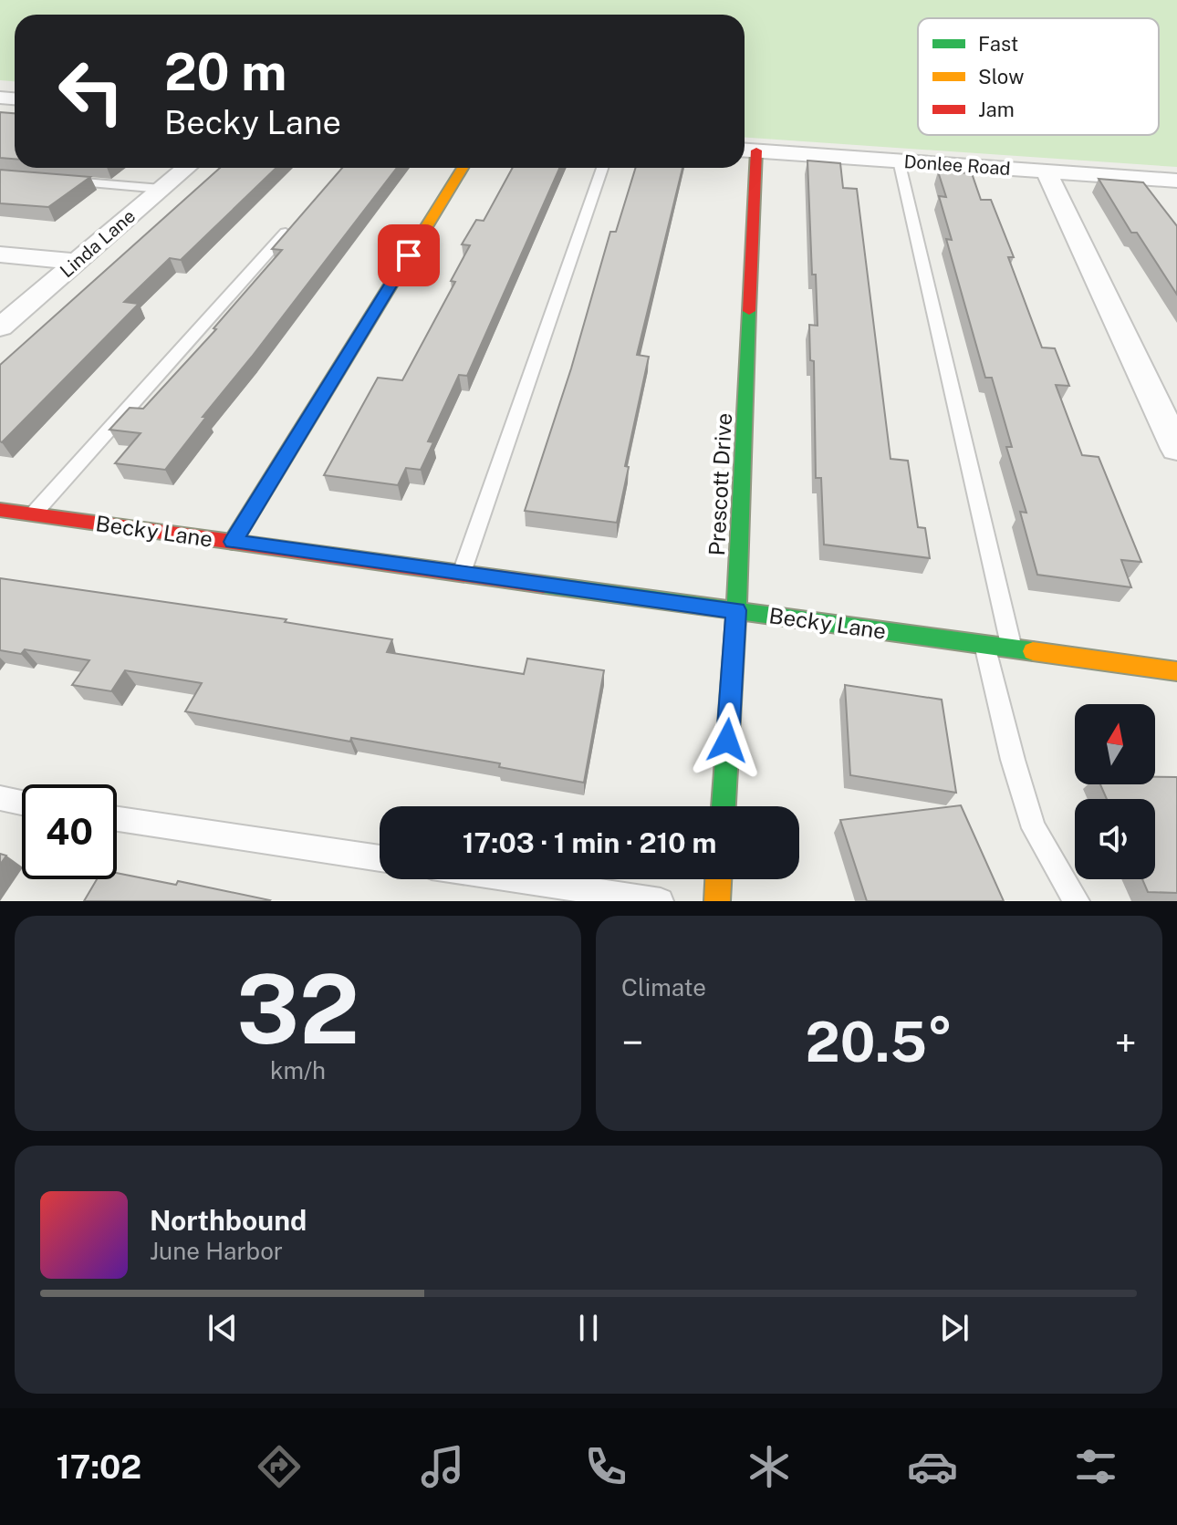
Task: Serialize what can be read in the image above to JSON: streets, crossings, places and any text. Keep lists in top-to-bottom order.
{
  "streets": {
    "street": [
      "Donlee Road",
      "Linda Lane",
      "Prescott Drive",
      "Becky Lane"
    ]
  },
  "crossings": [
    ["Donlee Road", "Prescott Drive"],
    ["Prescott Drive", "Becky Lane"]
  ],
  "legend": ["Fast", "Slow", "Jam"],
  "north": "top",
  "page": {
    "turn": ["20 m", "Becky Lane"],
    "limit": "40",
    "trip": "17:03 · 1 min · 210 m",
    "tile": [
      ["32", "km/h"],
      "Climate"
    ],
    "heat": ["−", "20.5°", "+"],
    "song": ["Northbound", "June Harbor"],
    "tabs": "17:02"
  }
}
